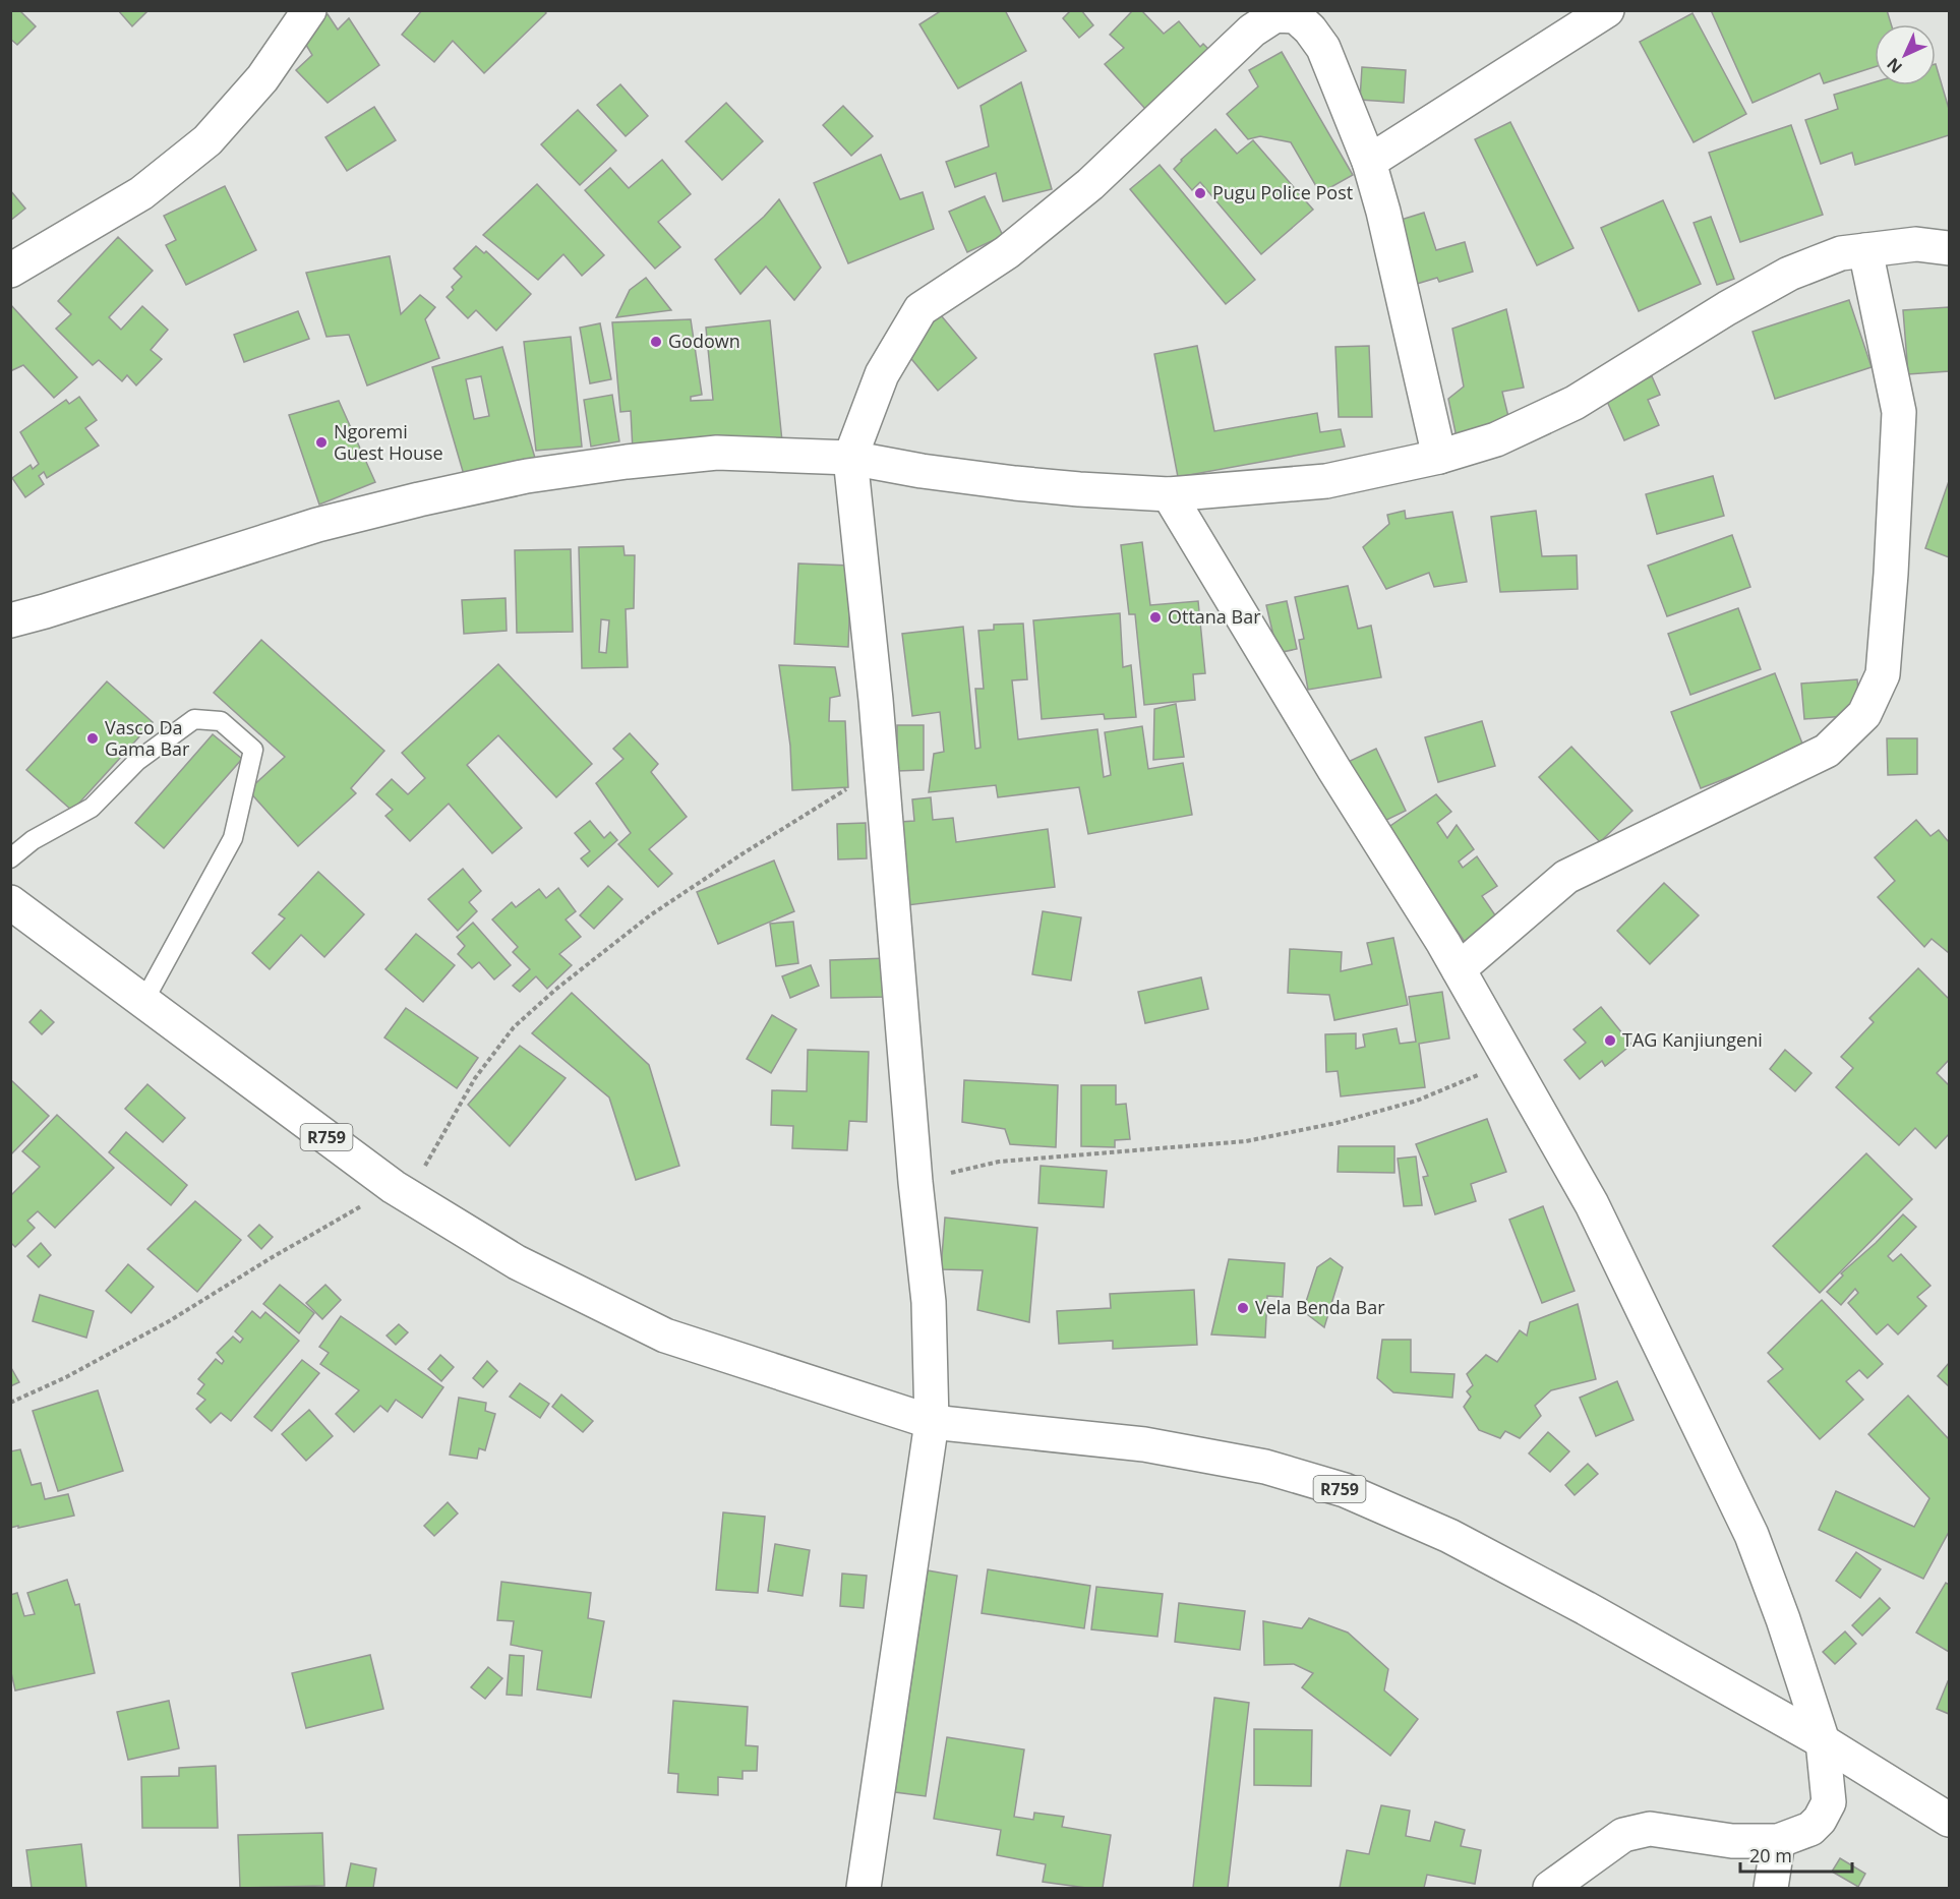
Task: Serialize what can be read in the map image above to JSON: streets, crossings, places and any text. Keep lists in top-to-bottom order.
{
  "streets": {
    "street": ["R759"]
  },
  "places": [
    "Pugu Police Post",
    "Godown",
    "Ngoremi Guest House",
    "Ottana Bar",
    "Vasco Da Gama Bar",
    "TAG Kanjiungeni",
    "Vela Benda Bar"
  ],
  "scale_bar": "20 m",
  "north": "bottom left"
}
